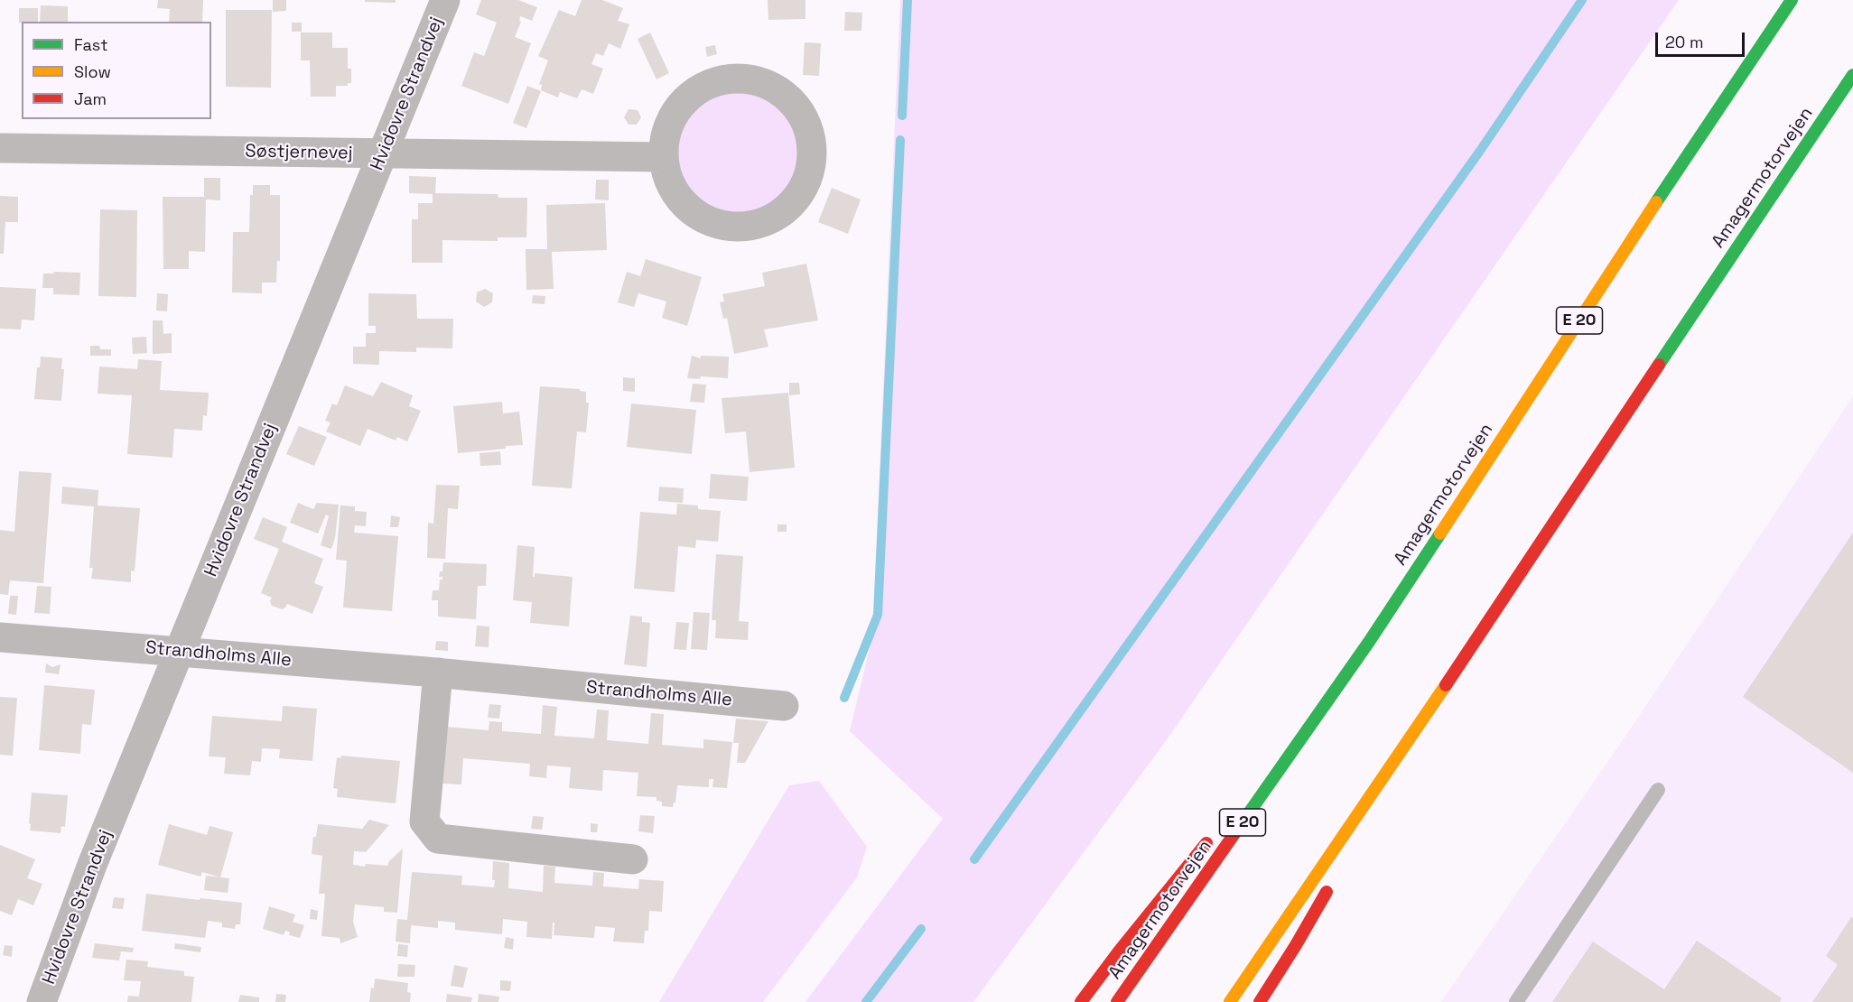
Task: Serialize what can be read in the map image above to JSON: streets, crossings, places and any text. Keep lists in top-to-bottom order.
{
  "streets": {
    "highway": ["Amagermotorvejen", "E 20"],
    "street": ["Hvidovre Strandvej", "Søstjernevej", "Strandholms Alle"]
  },
  "crossings": [
    ["Hvidovre Strandvej", "Søstjernevej"],
    ["Hvidovre Strandvej", "Strandholms Alle"]
  ],
  "legend": ["Fast", "Slow", "Jam"],
  "scale_bar": "20 m"
}
